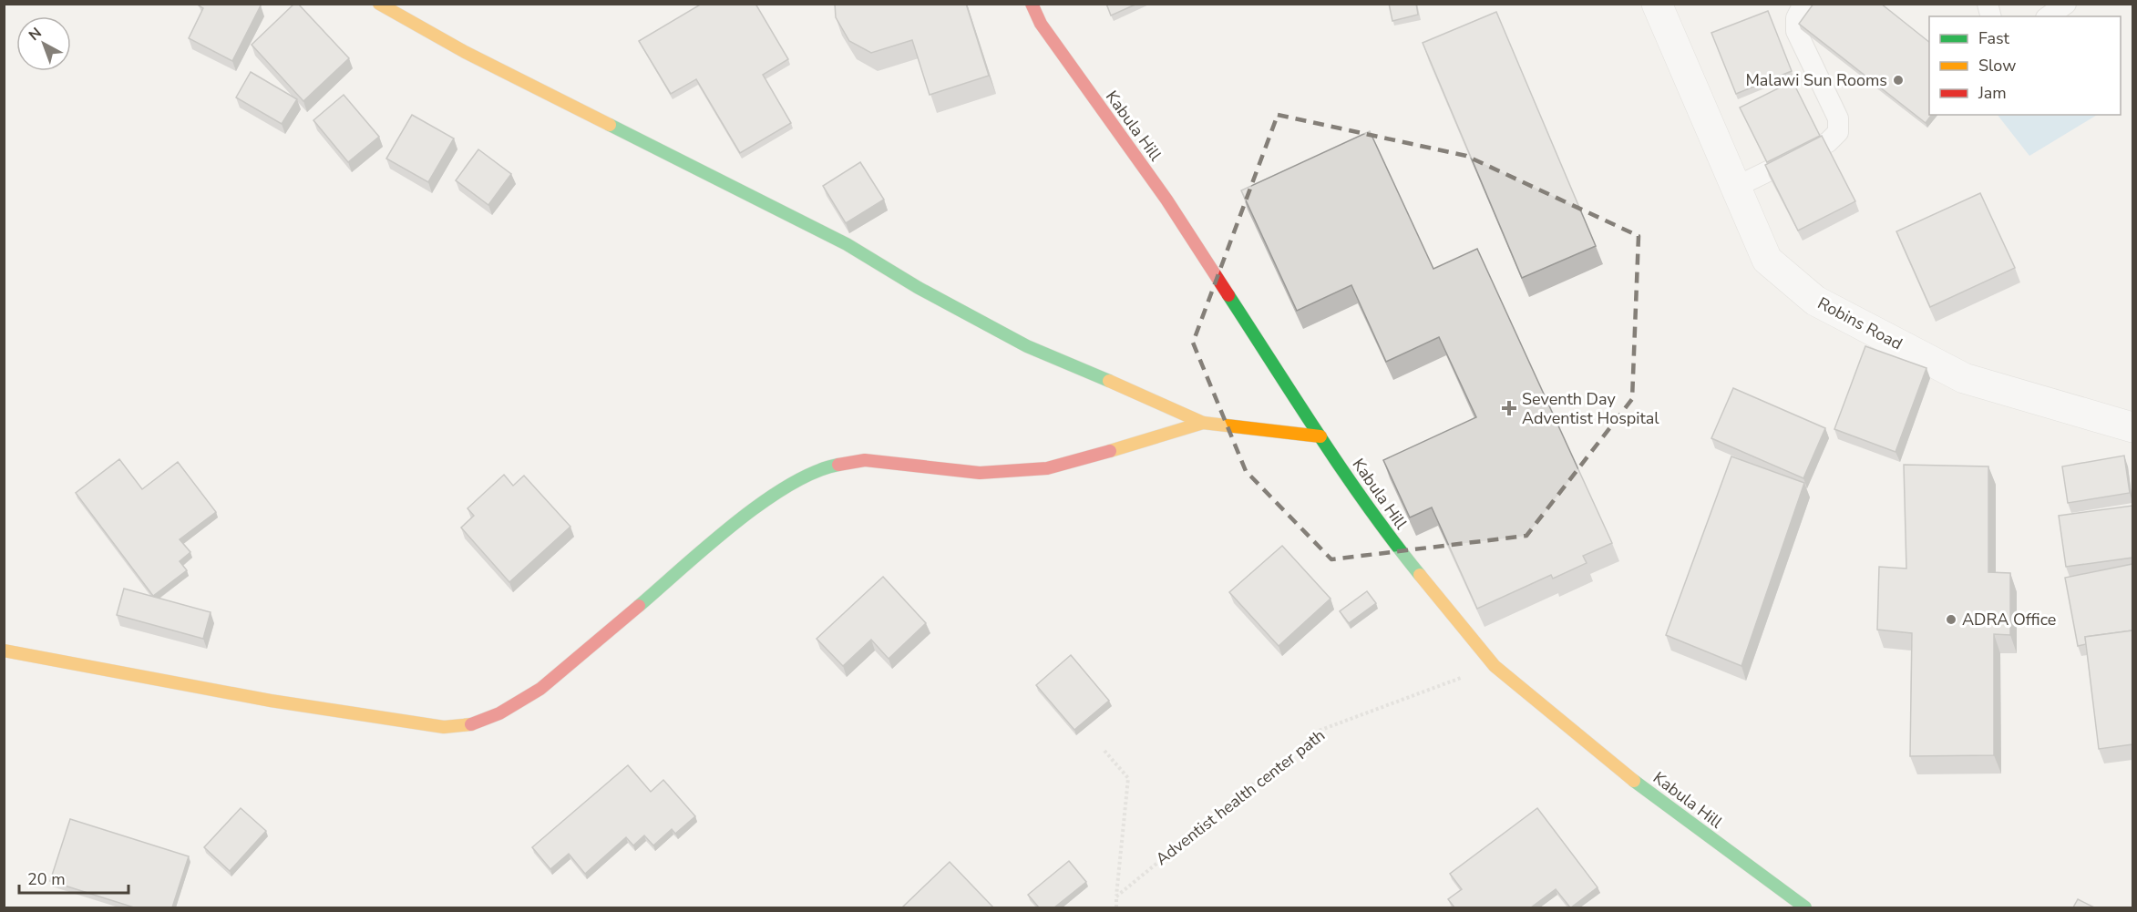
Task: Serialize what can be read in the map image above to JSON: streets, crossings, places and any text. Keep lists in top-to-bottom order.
{
  "streets": {
    "street": ["Kabula Hill", "Robins Road"],
    "path": ["Adventist health center path"]
  },
  "crossings": [
    ["Kabula Hill", "Adventist health center path"]
  ],
  "places": {
    "other": ["Malawi Sun Rooms", "ADRA Office"],
    "health": ["Seventh Day Adventist Hospital"]
  },
  "legend": ["Fast", "Slow", "Jam"],
  "scale_bar": "20 m",
  "north": "top left"
}
